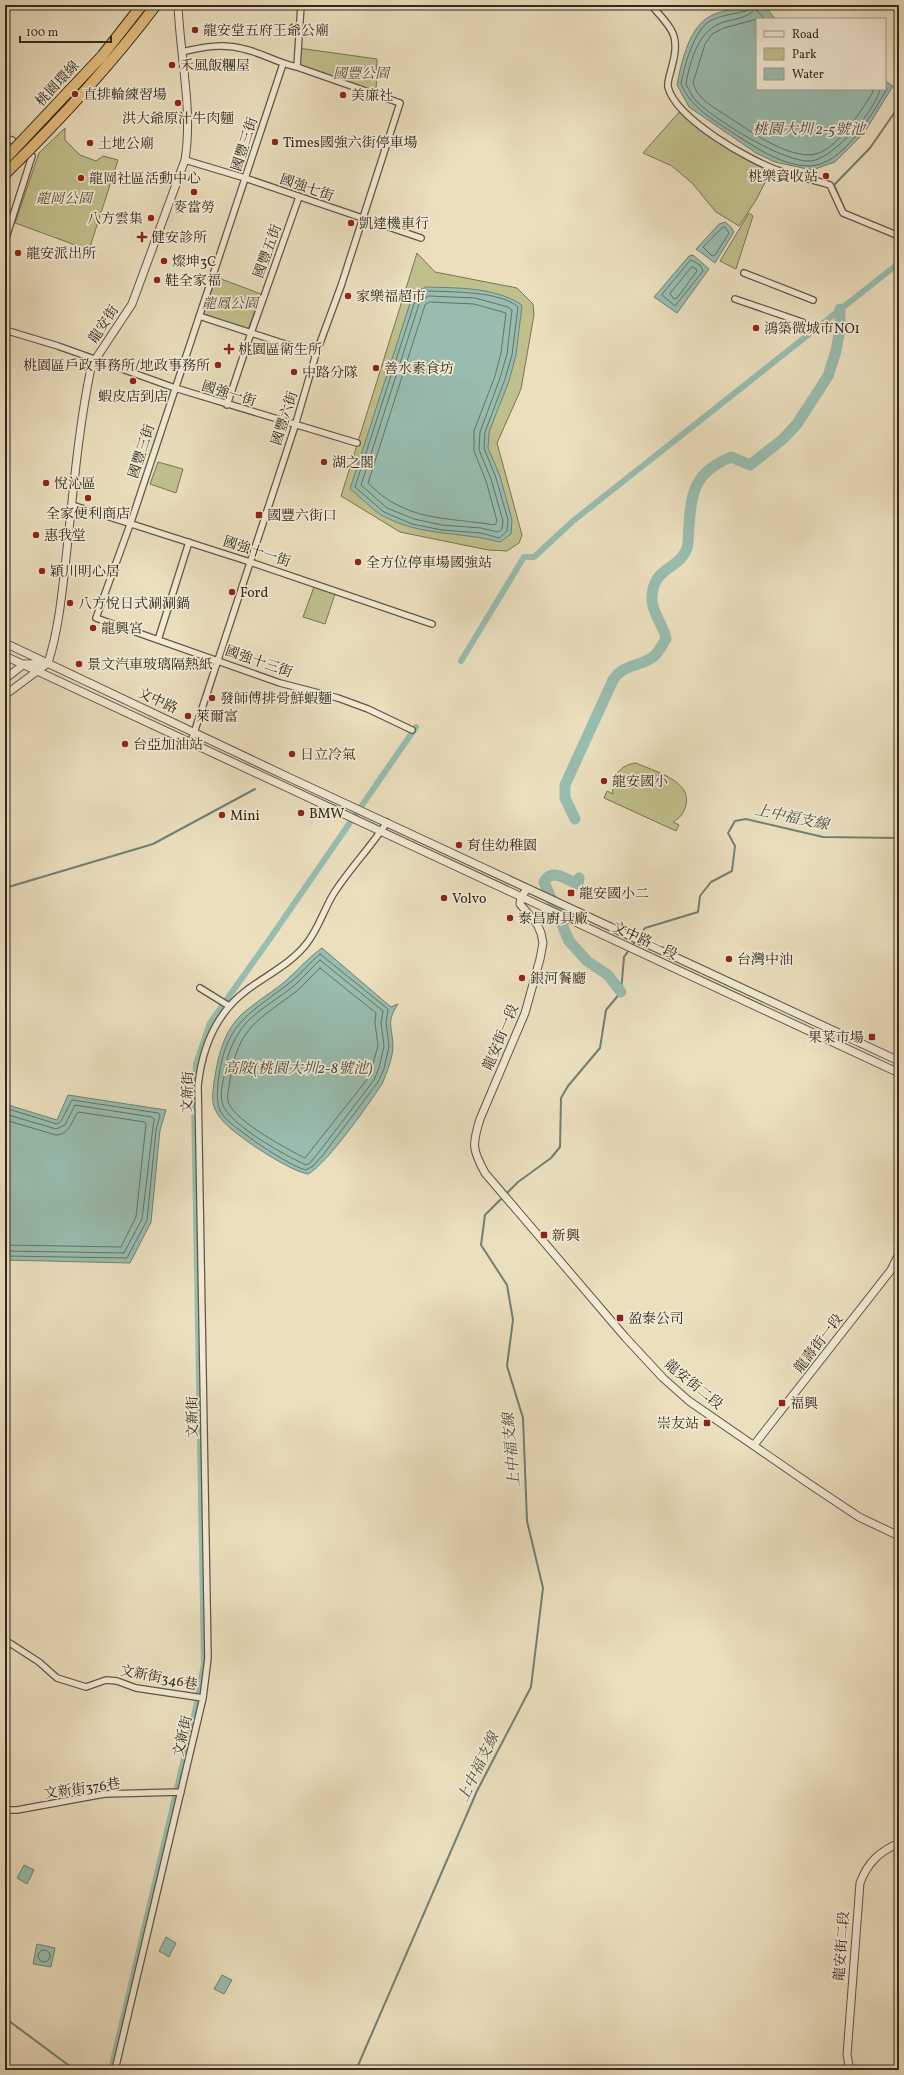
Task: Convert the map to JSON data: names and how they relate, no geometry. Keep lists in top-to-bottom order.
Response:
{
  "streets": {
    "highway": ["桃園環線"],
    "street": [
      "國豐三街",
      "國強七街",
      "國豐五街",
      "龍安街",
      "國強一街",
      "國豐六街",
      "國強十一街",
      "國強十三街",
      "文中路",
      "文中路一段",
      "龍安街一段",
      "文新街",
      "龍壽街一段",
      "龍安街二段",
      "文新街346巷",
      "文新街376巷"
    ]
  },
  "crossings": [
    ["國豐三街", "國強七街"],
    ["國豐三街", "國強一街"],
    ["國豐三街", "國強十一街"],
    ["國豐三街", "國強十三街"],
    ["國強七街", "國豐五街"],
    ["國強七街", "龍安街"],
    ["國強七街", "國豐六街"],
    ["國豐五街", "國強一街"],
    ["龍安街", "國強一街"],
    ["龍安街", "國強十一街"],
    ["龍安街", "文中路"],
    ["國強一街", "國豐六街"],
    ["國豐六街", "國強十一街"],
    ["國豐六街", "國強十三街"],
    ["國豐六街", "文中路"],
    ["文中路", "文中路一段"],
    ["文中路", "文新街"],
    ["文中路一段", "龍安街一段"],
    ["文中路一段", "文新街"],
    ["龍安街一段", "龍安街二段"],
    ["文新街", "文新街346巷"],
    ["文新街", "文新街376巷"],
    ["龍壽街一段", "龍安街二段"]
  ],
  "water": ["桃園大圳 2-5號池", "上中福支線", "高陂(桃園大圳2-8號池)"],
  "parks": ["國豐公園", "龍岡公園", "龍鳳公園"],
  "places": {
    "other": [
      "龍安堂五府王爺公廟",
      "禾風飯糰屋",
      "直排輪練習場",
      "美廉社",
      "洪大爺原汁牛肉麵",
      "Times國強六街停車場",
      "土地公廟",
      "桃樂資收站",
      "龍岡社區活動中心",
      "麥當勞",
      "八方雲集",
      "凱達機車行",
      "龍安派出所",
      "燦坤3C",
      "鞋全家福",
      "家樂福超市",
      "鴻築微城市NO1",
      "桃園區戶政事務所/地政事務所",
      "善水素食坊",
      "中路分隊",
      "蝦皮店到店",
      "湖之閣",
      "悅沁區",
      "全家便利商店",
      "惠我堂",
      "全方位停車場國強站",
      "穎川明心居",
      "Ford",
      "八方悅日式涮涮鍋",
      "龍興宮",
      "景文汽車玻璃隔熱紙",
      "發師傅排骨鮮蝦麵",
      "萊爾富",
      "台亞加油站",
      "日立冷氣",
      "龍安國小",
      "BMW",
      "Mini",
      "育佳幼稚園",
      "Volvo",
      "泰昌廚具廠",
      "台灣中油",
      "銀河餐廳"
    ],
    "health": ["健安診所", "桃園區衛生所"],
    "transit": [
      "國豐六街口",
      "龍安國小二",
      "果菜市場",
      "新興",
      "盈泰公司",
      "福興",
      "崇友站"
    ]
  },
  "legend": ["Road", "Park", "Water"],
  "scale_bar": "100 m"
}
